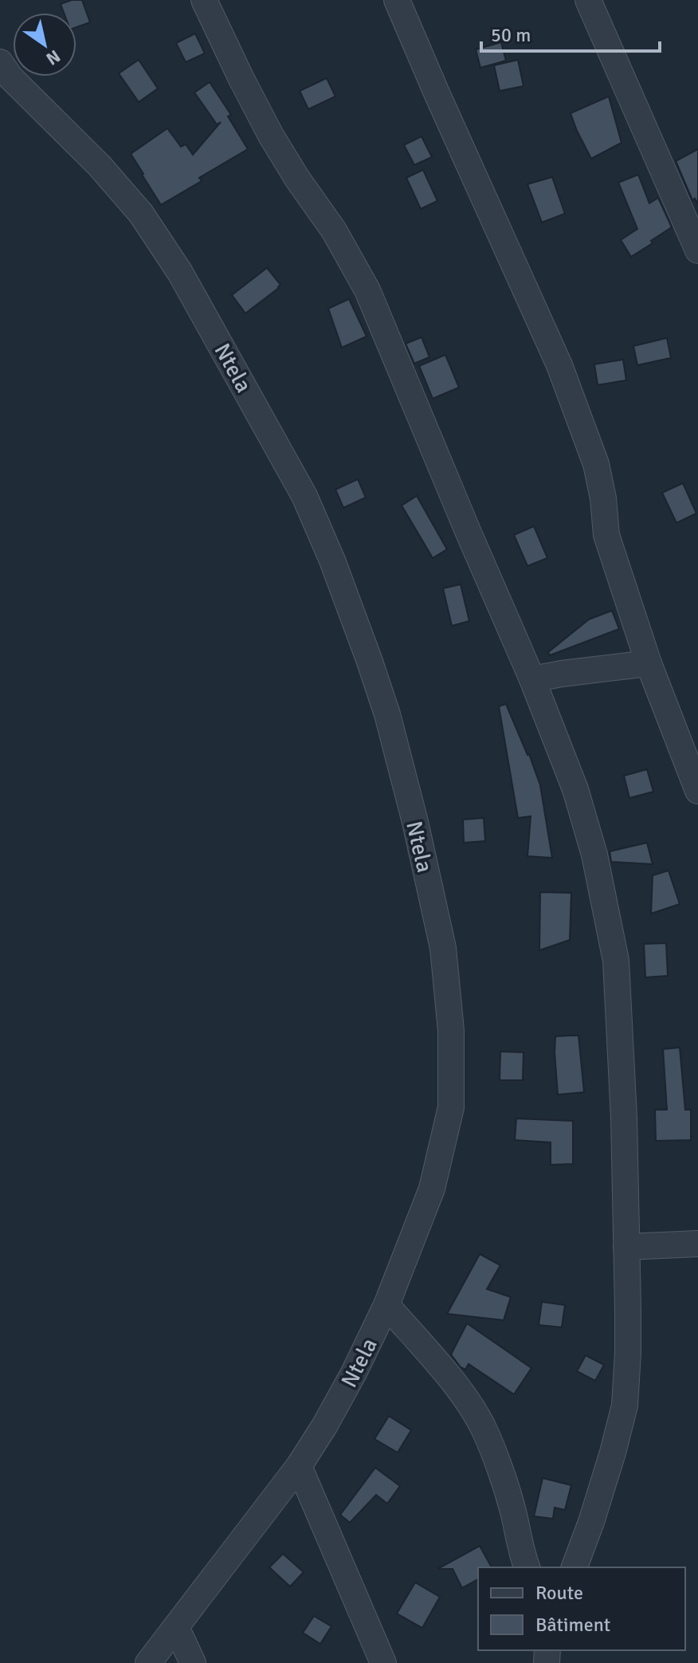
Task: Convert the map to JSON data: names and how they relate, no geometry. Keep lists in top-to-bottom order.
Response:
{
  "streets": {
    "street": ["Ntela"]
  },
  "legend": ["Route", "Bâtiment"],
  "scale_bar": "50 m",
  "north": "bottom right"
}
